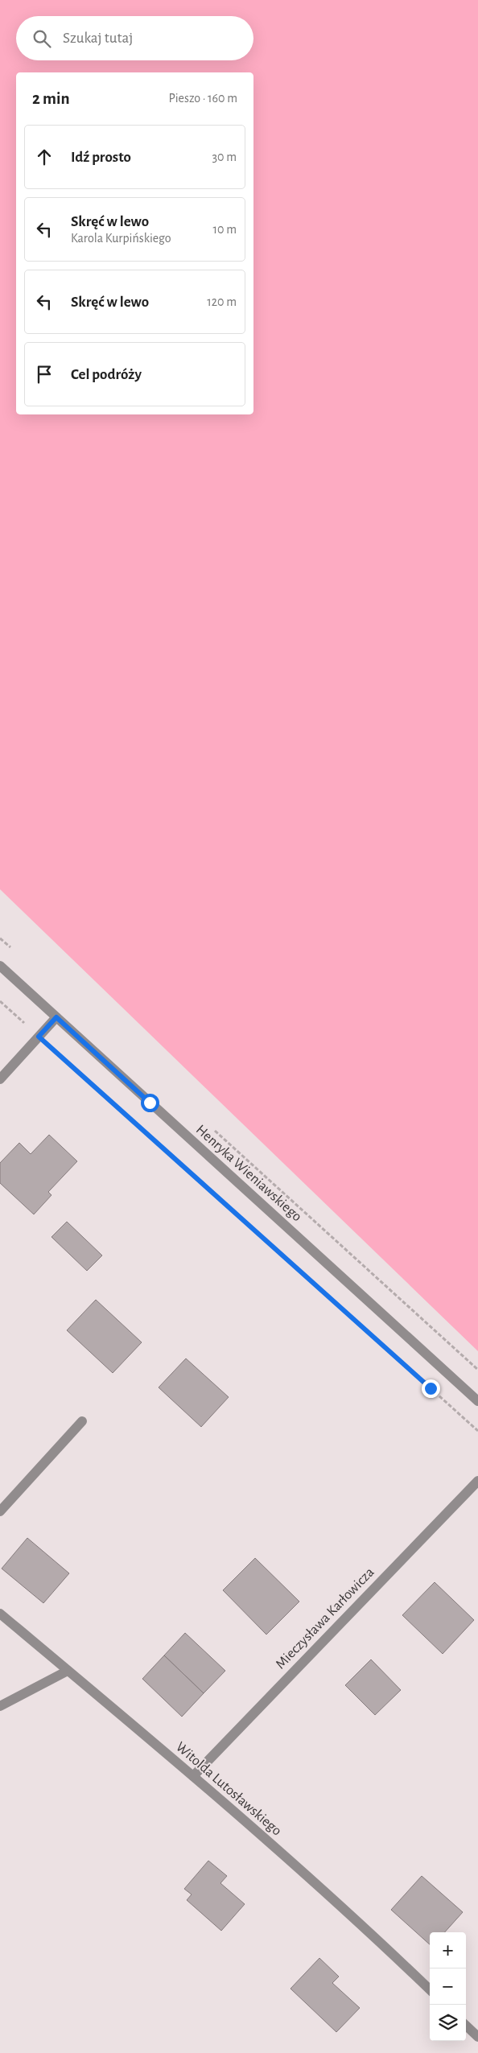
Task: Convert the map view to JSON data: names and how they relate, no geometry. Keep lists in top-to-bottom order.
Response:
{
  "streets": {
    "street": ["Henryka Wieniawskiego", "Mieczysława Karłowicza", "Witolda Lutosławskiego"]
  },
  "crossings": [
    ["Mieczysława Karłowicza", "Witolda Lutosławskiego"]
  ],
  "page": {
    "search": "Szukaj tutaj",
    "heading": ["2 min", "Pieszo · 160 m"],
    "list": [
      ["Idź prosto", "30 m"],
      ["Skręć w lewo", "Karola Kurpińskiego", "10 m"],
      ["Skręć w lewo", "120 m"],
      "Cel podróży"
    ],
    "map_buttons": ["+", "−"]
  }
}
